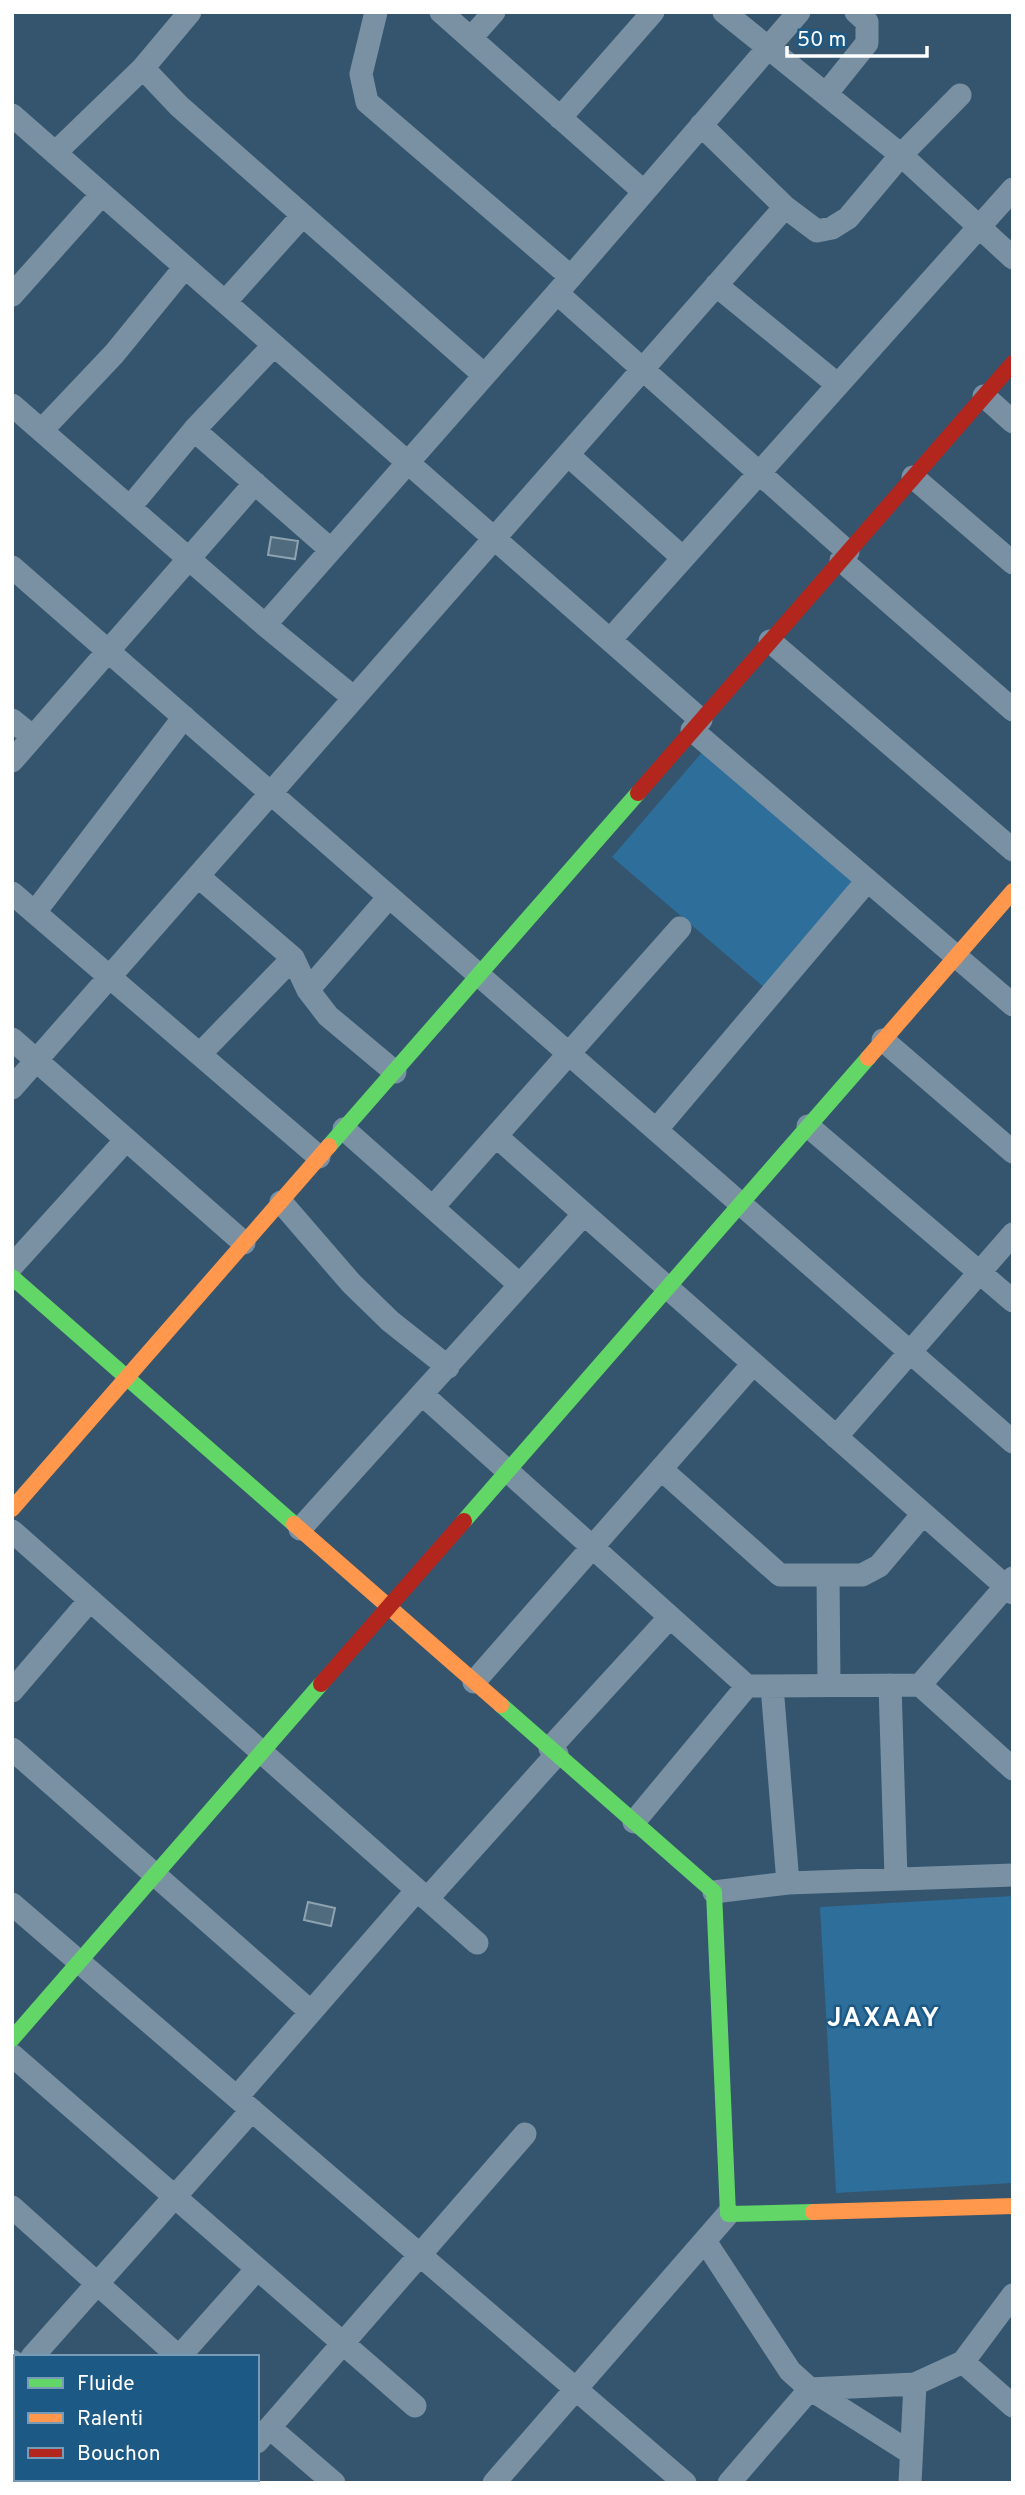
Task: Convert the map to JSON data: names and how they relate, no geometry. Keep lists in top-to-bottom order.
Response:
{
  "districts": ["JAXAAY"],
  "legend": ["Fluide", "Ralenti", "Bouchon"],
  "scale_bar": "50 m"
}
